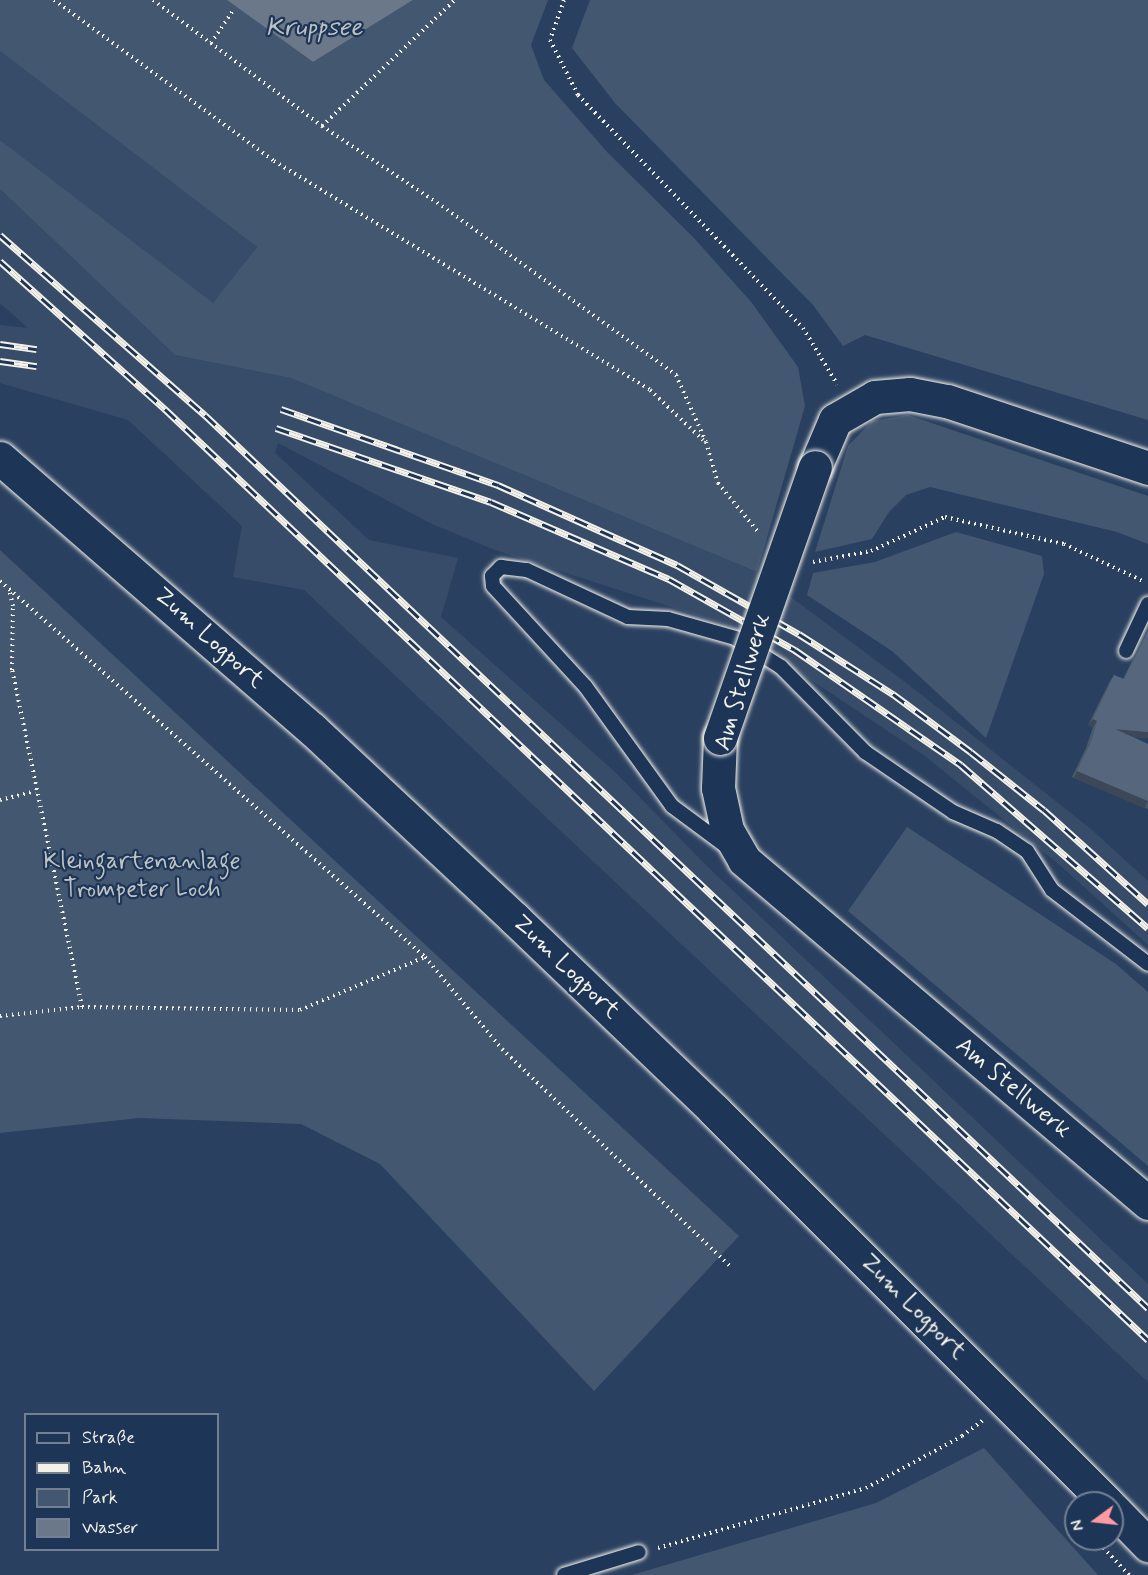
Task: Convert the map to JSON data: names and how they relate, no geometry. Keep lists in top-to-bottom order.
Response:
{
  "streets": {
    "main road": ["Zum Logport", "Am Stellwerk"]
  },
  "water": ["Kruppsee"],
  "parks": ["Kleingartenanlage Trompeter Loch"],
  "legend": [
    "Straße",
    "Bahn",
    "Park",
    "Wasser"
  ],
  "north": "left"
}
